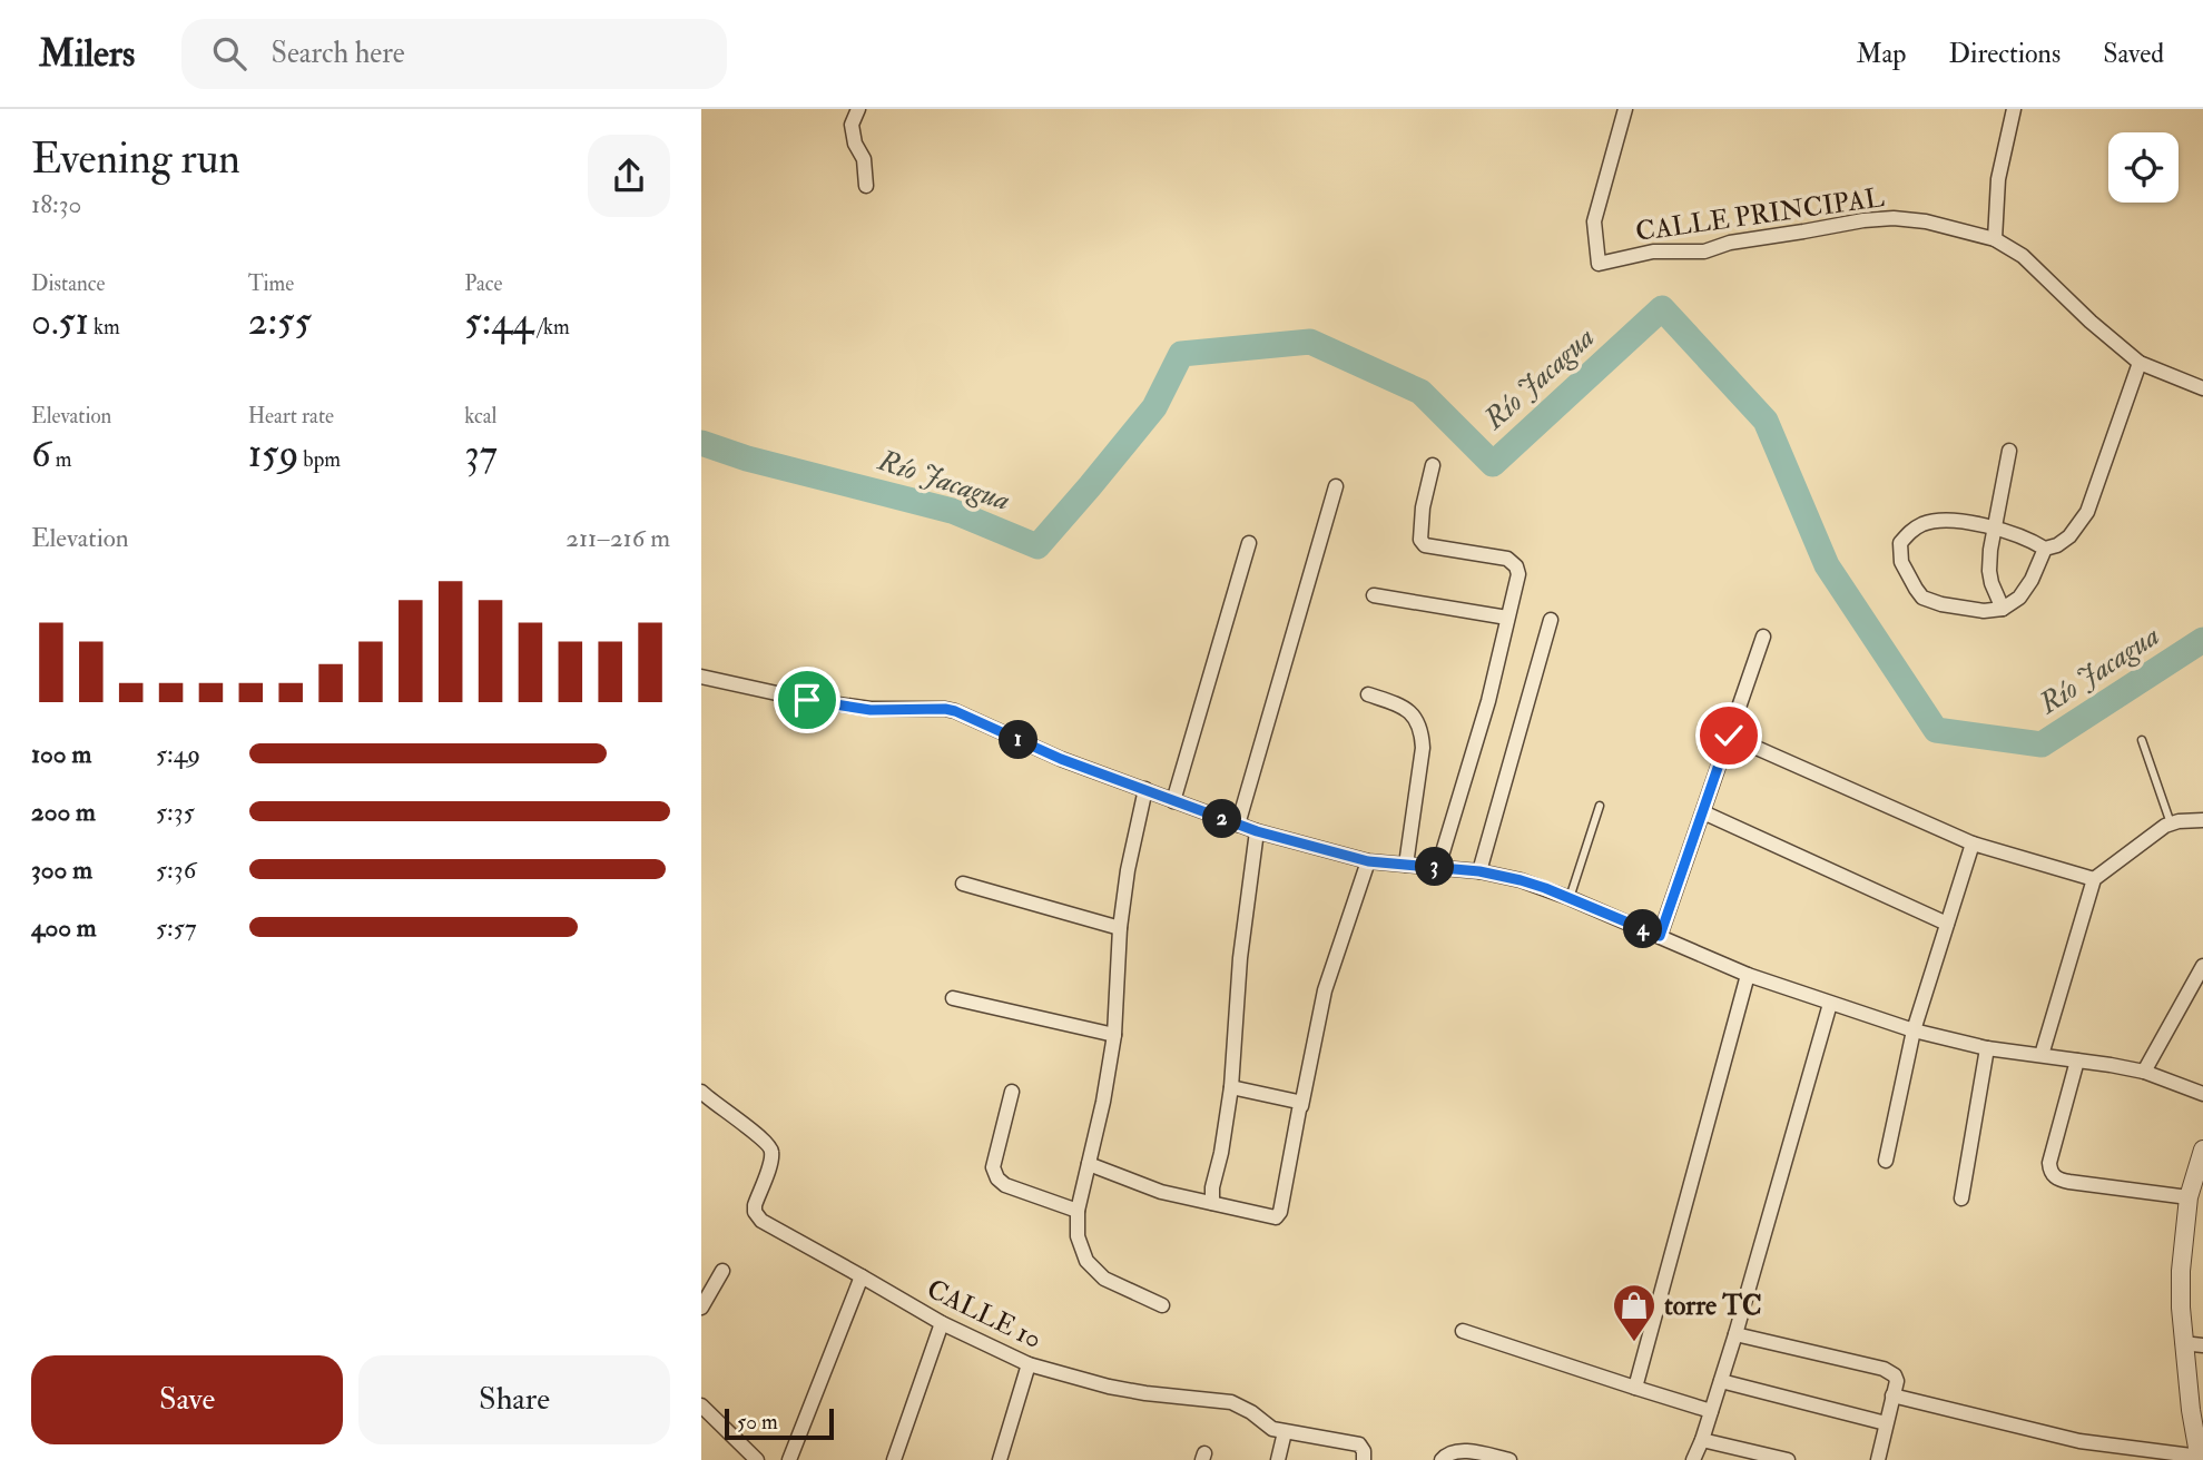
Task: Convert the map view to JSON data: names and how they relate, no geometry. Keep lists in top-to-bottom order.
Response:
{
  "streets": {
    "street": ["CALLE PRINCIPAL", "CALLE 10"]
  },
  "water": ["Río Jacagua"],
  "places": {
    "shop": ["torre TC"]
  },
  "scale_bar": "50 m",
  "page": {
    "header": "Milers",
    "search": "Search here",
    "nav": ["Map", "Directions", "Saved"],
    "heading": ["Evening run", "18:30"],
    "stats": [
      ["Distance", "0.51 km"],
      ["Time", "2:55"],
      ["Pace", "5:44 /km"],
      ["Elevation", "6 m"],
      ["Heart rate", "159 bpm"],
      ["kcal", "37"]
    ],
    "chart": ["Elevation", "211–216 m"],
    "pins": [
      "1",
      "2",
      "3",
      "4"
    ],
    "list": [
      {
        "name": "100 m",
        "note": "5:49"
      },
      {
        "name": "200 m",
        "note": "5:35"
      },
      {
        "name": "300 m",
        "note": "5:36"
      },
      {
        "name": "400 m",
        "note": "5:57"
      }
    ],
    "buttons": ["Save", "Share"],
    "scale": "50 m"
  }
}
